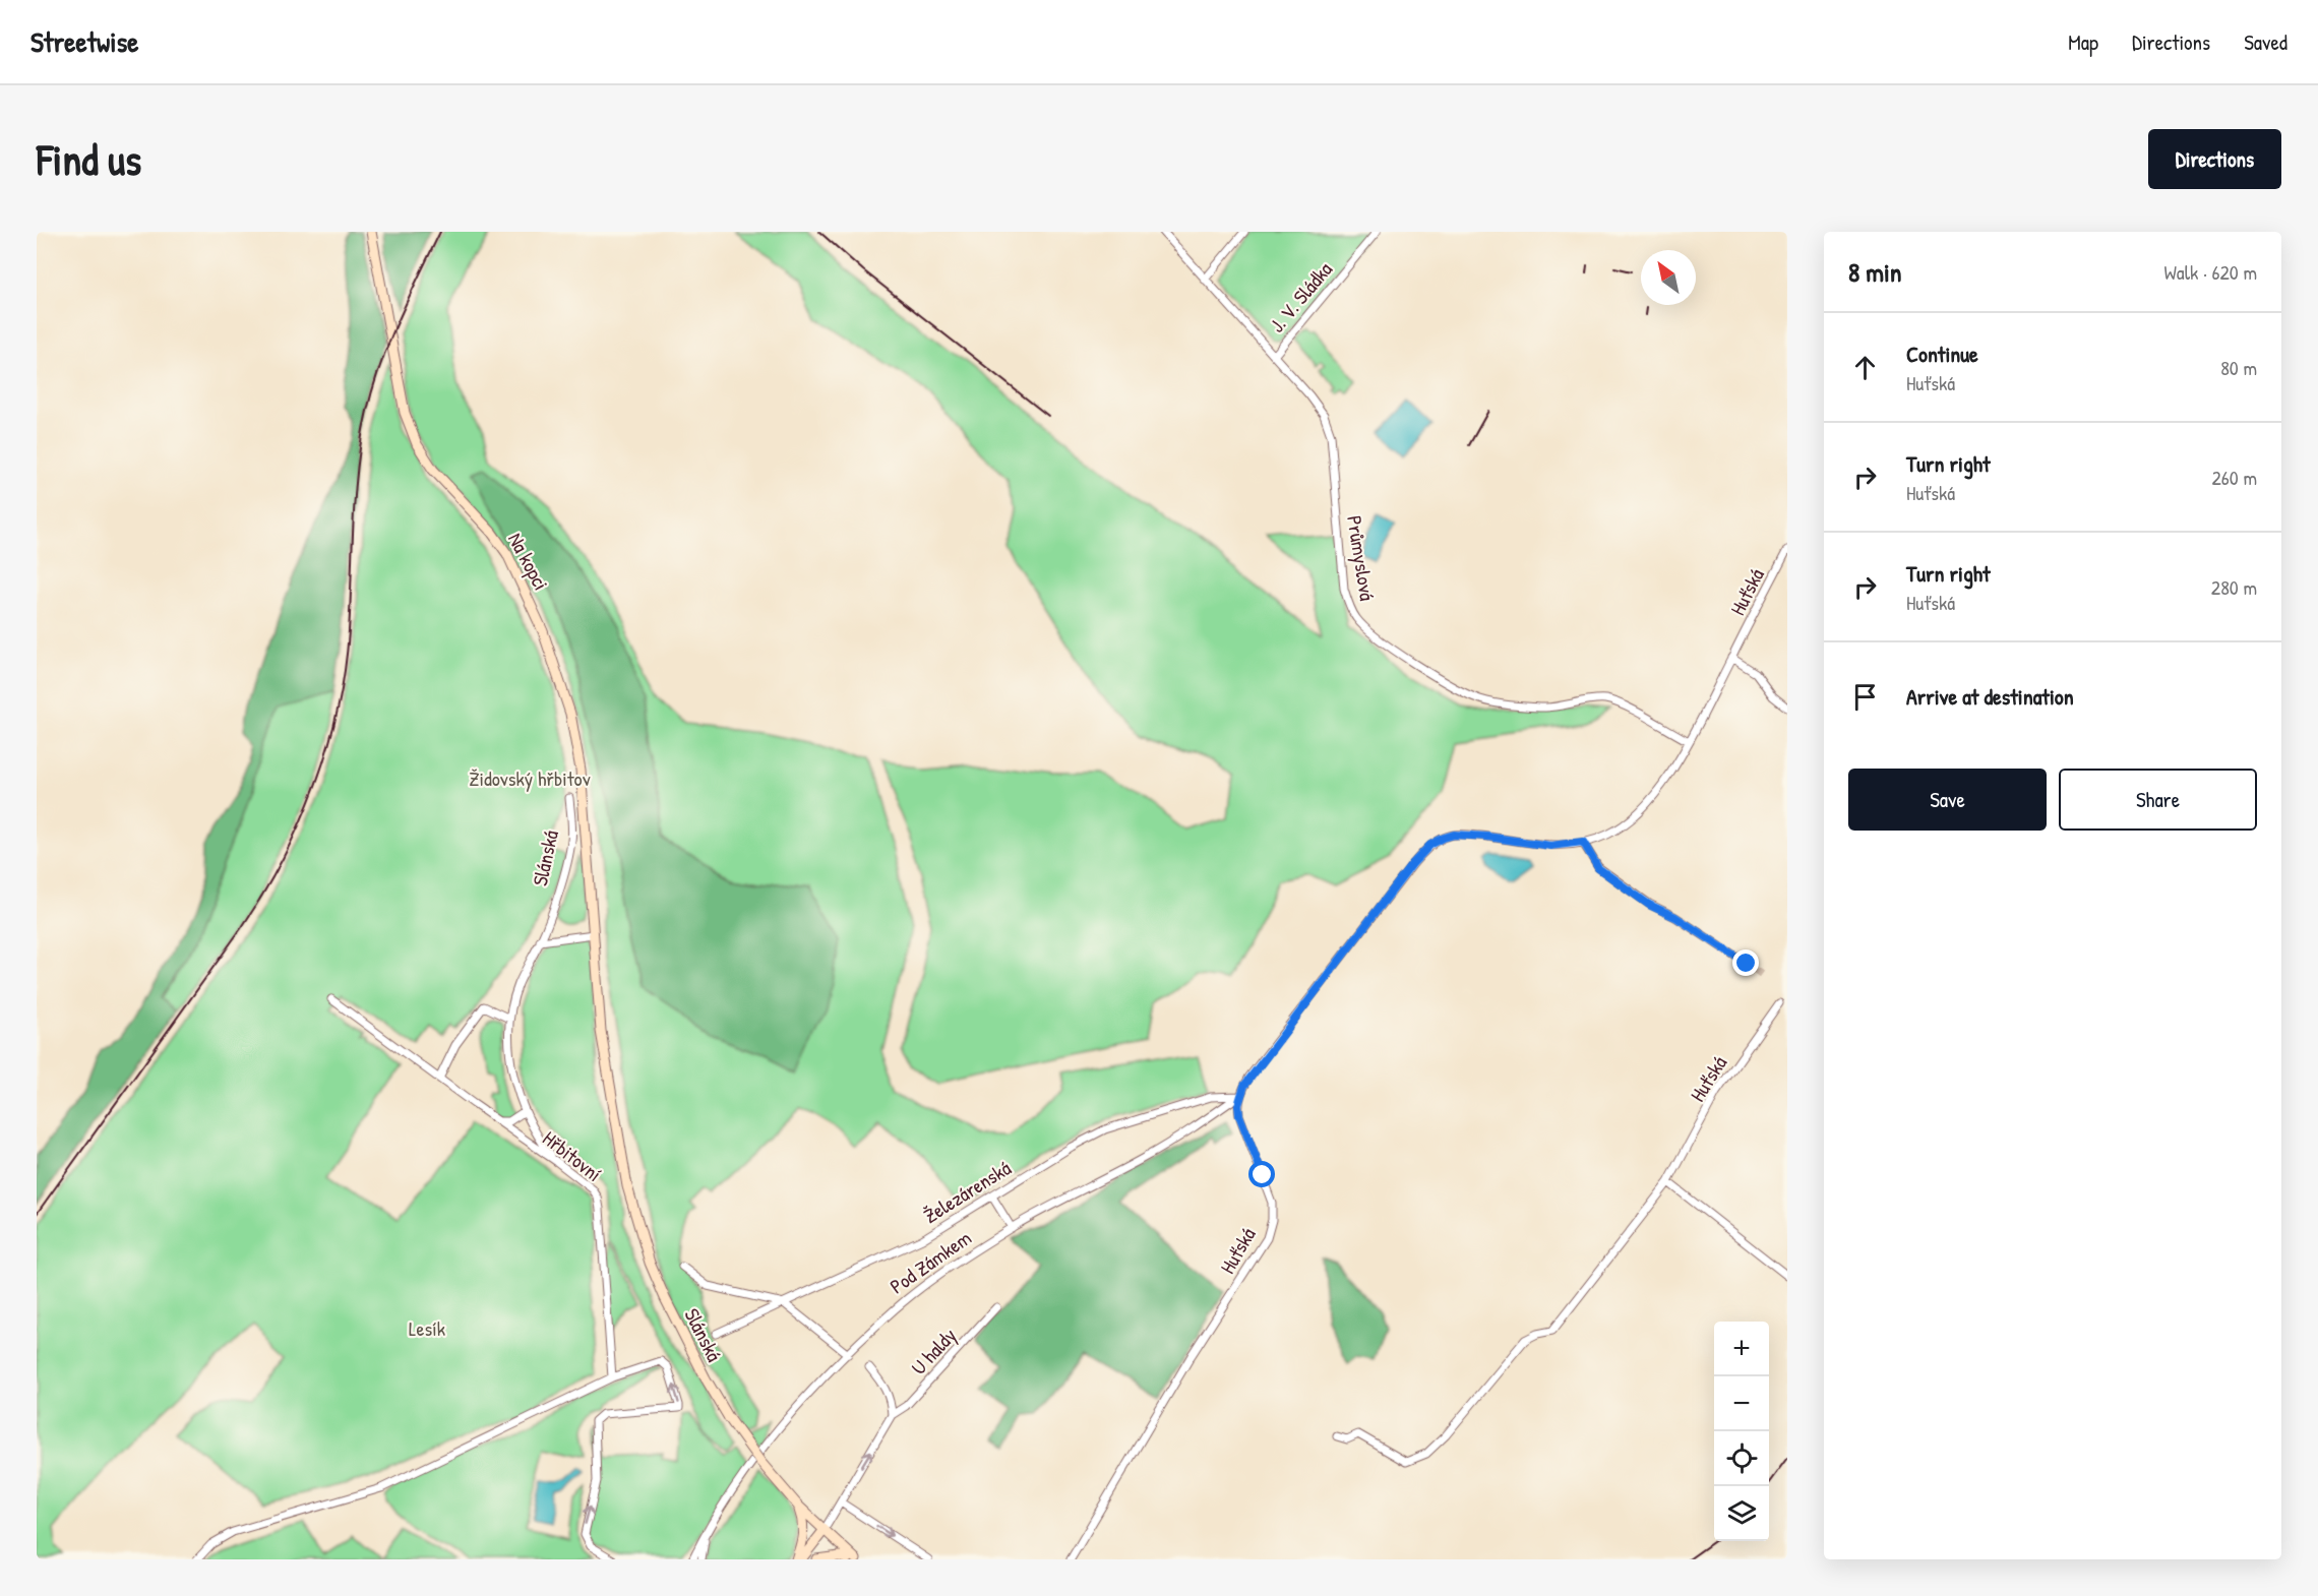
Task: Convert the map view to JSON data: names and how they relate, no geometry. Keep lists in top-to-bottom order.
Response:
{
  "streets": {
    "main road": ["Na kopci", "Slánská"],
    "street": [
      "J. V. Sládka",
      "Průmyslová",
      "Huťská",
      "Hřbitovní",
      "Železárenská",
      "Pod Zámkem",
      "U haldy"
    ]
  },
  "crossings": [
    ["J. V. Sládka", "Průmyslová"],
    ["Průmyslová", "Huťská"],
    ["Na kopci", "Slánská"],
    ["Huťská", "Železárenská"],
    ["Huťská", "Pod Zámkem"],
    ["Slánská", "Hřbitovní"],
    ["Slánská", "Železárenská"],
    ["Slánská", "Pod Zámkem"],
    ["Železárenská", "Pod Zámkem"]
  ],
  "parks": ["Židovský hřbitov", "Lesík"],
  "north": "top left",
  "page": {
    "header": "Streetwise",
    "nav": ["Map", "Directions", "Saved"],
    "buttons": [
      "Directions",
      ["Save", "Share"]
    ],
    "title": "Find us",
    "heading": ["8 min", "Walk · 620 m"],
    "list": [
      ["Continue", "Huťská", "80 m"],
      ["Turn right", "Huťská", "260 m"],
      ["Turn right", "Huťská", "280 m"],
      "Arrive at destination"
    ],
    "map_buttons": ["+", "−"]
  }
}
